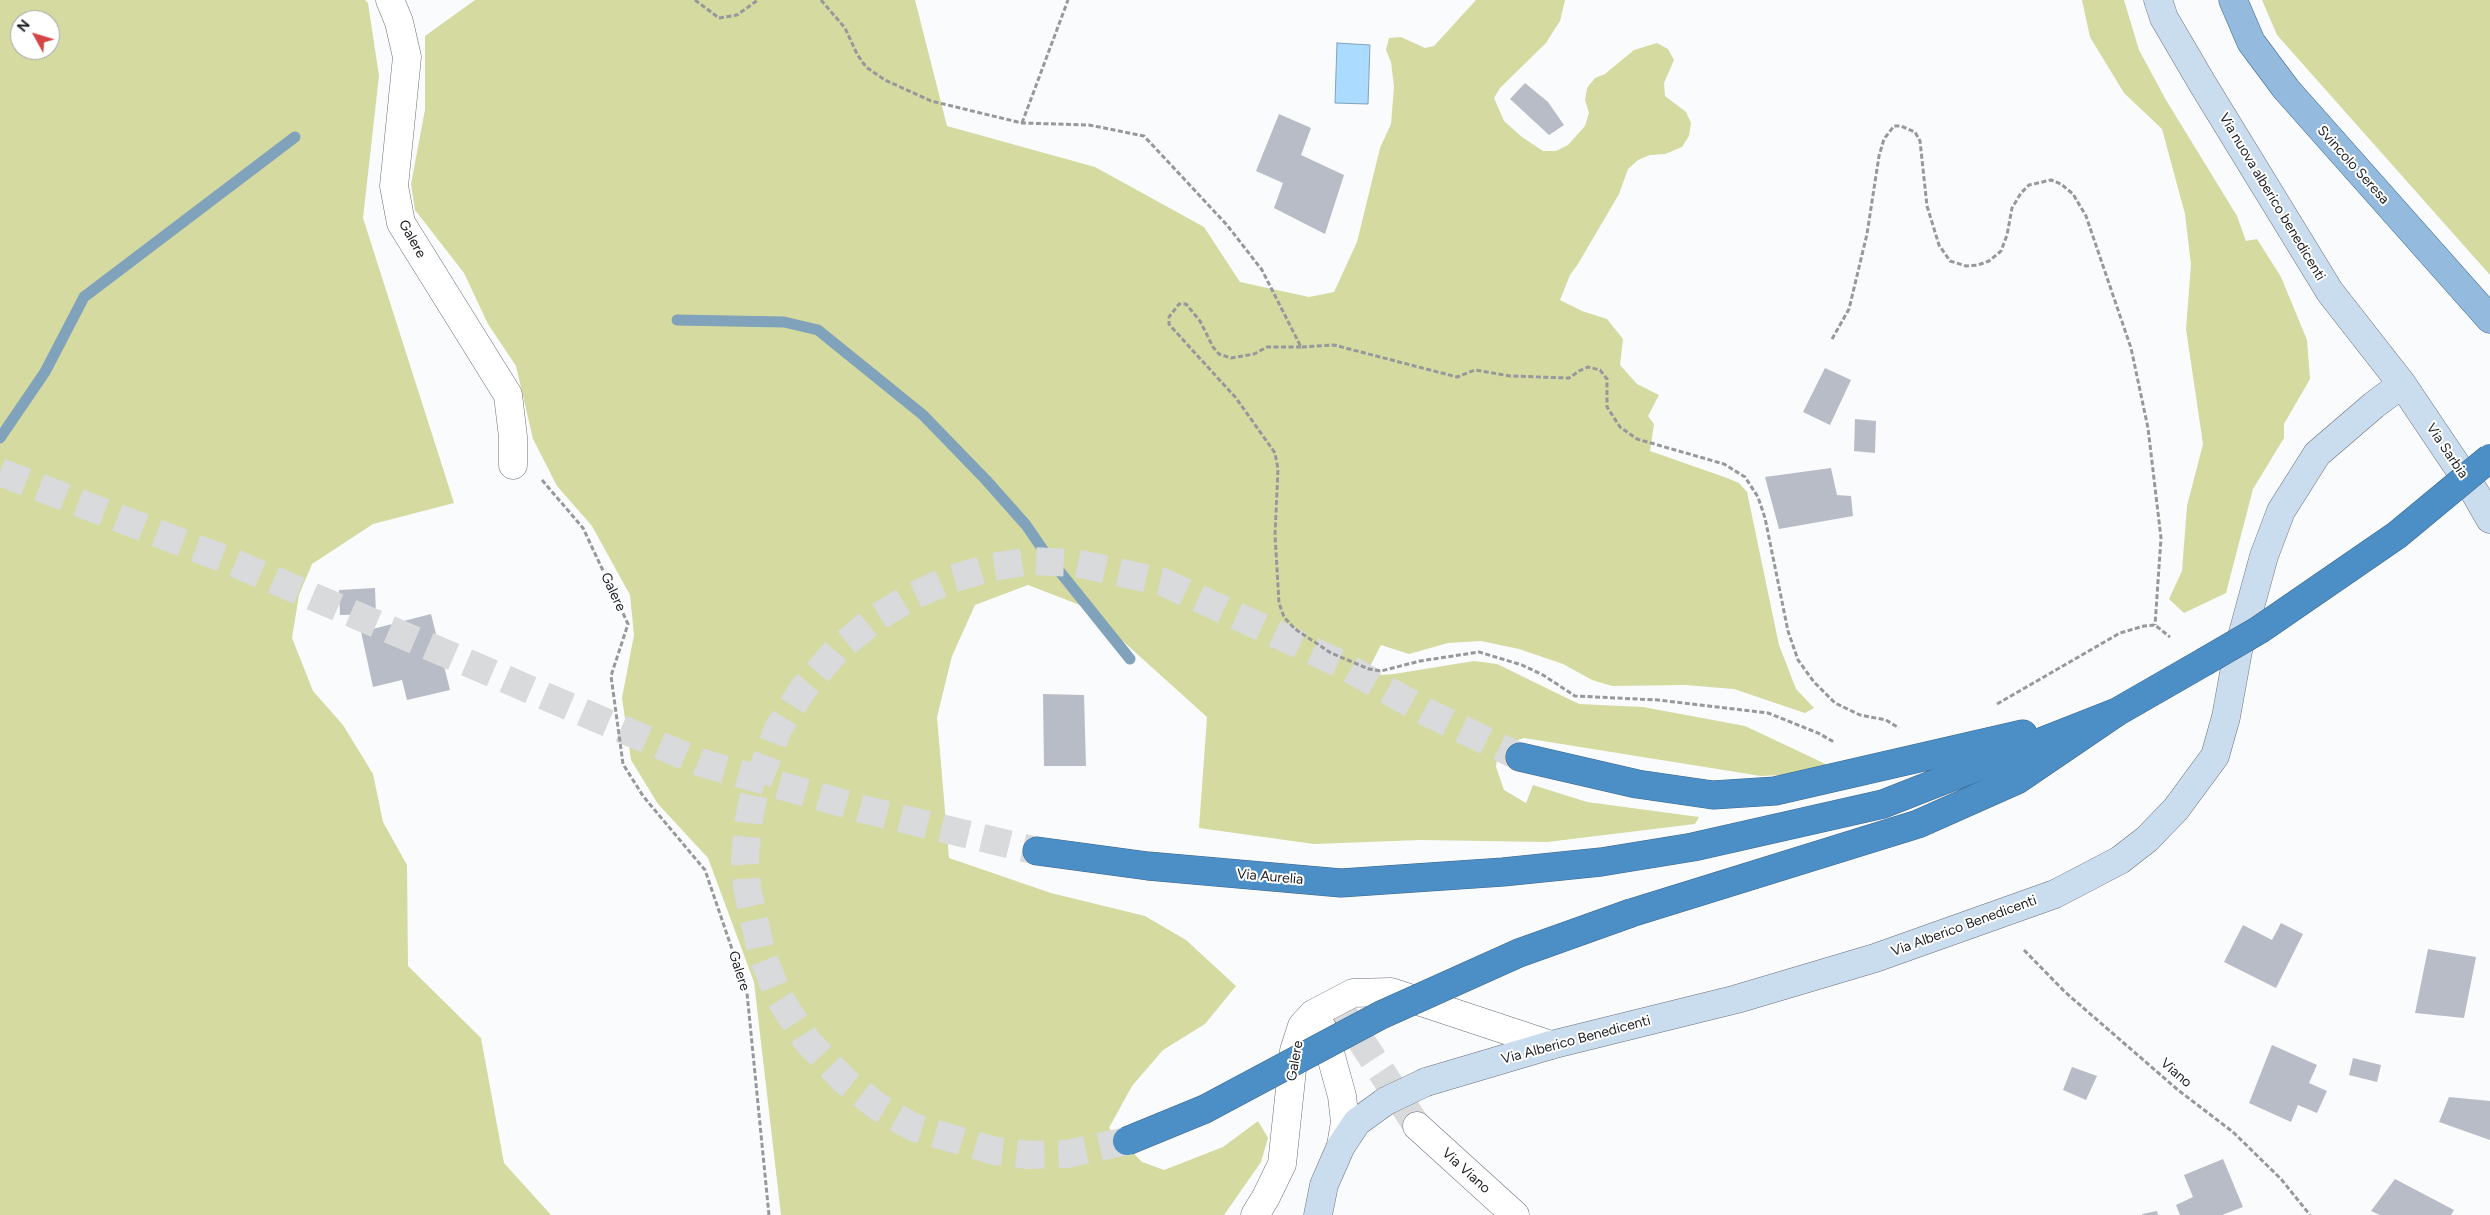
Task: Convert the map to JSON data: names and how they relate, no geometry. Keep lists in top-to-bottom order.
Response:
{
  "streets": {
    "highway": ["Via Aurelia"],
    "main road": ["Svincolo Seresa"],
    "street": [
      "Via nuova alberico benedicenti",
      "Galere",
      "Via Sarbia",
      "Via Alberico Benedicenti",
      "Via Viano"
    ],
    "path": ["Viano"]
  },
  "crossings": [
    ["Via nuova alberico benedicenti", "Via Sarbia"],
    ["Via nuova alberico benedicenti", "Via Alberico Benedicenti"],
    ["Galere", "Via Alberico Benedicenti"],
    ["Via Sarbia", "Via Alberico Benedicenti"]
  ],
  "north": "top left"
}
